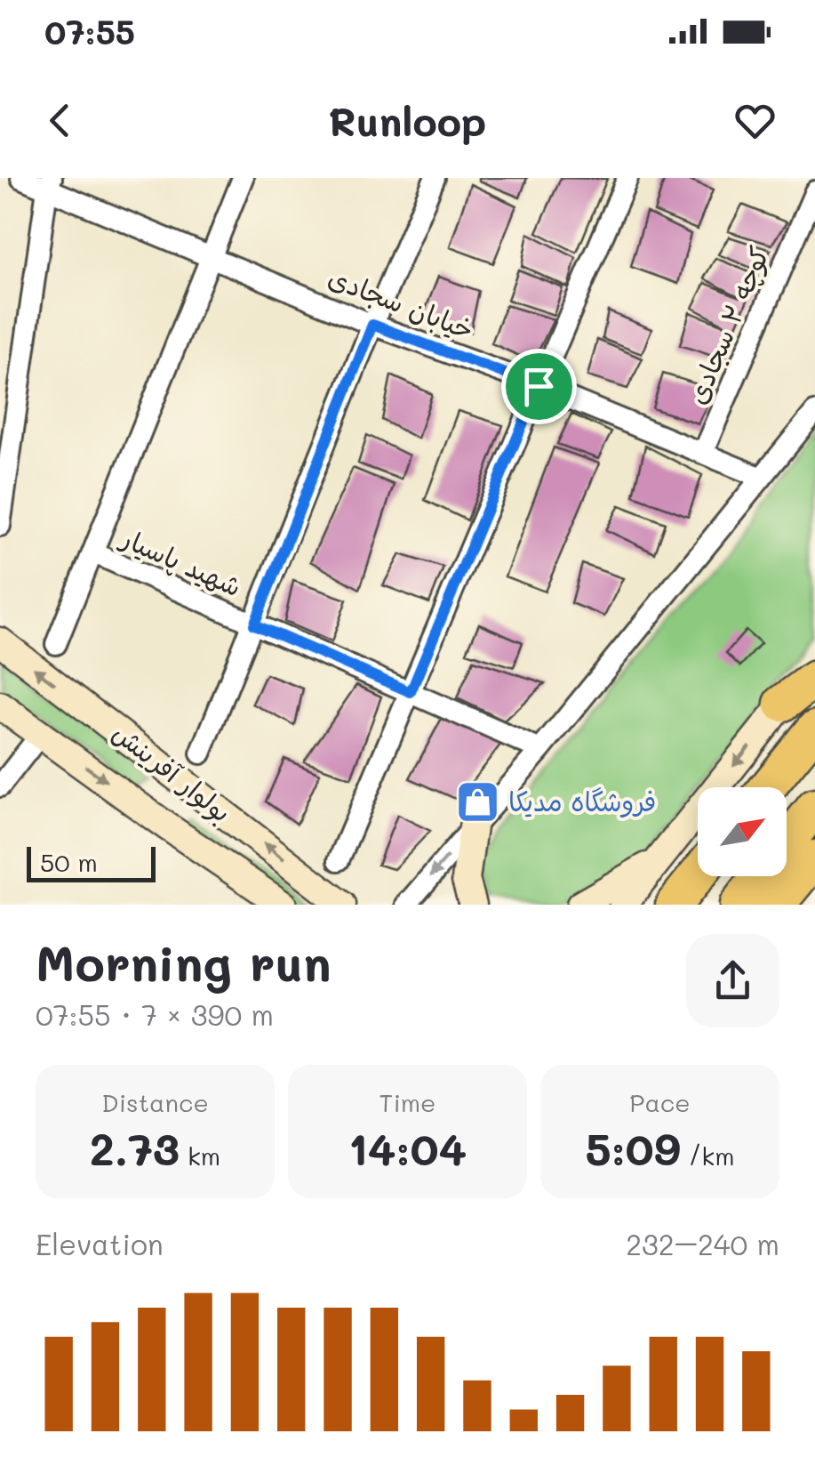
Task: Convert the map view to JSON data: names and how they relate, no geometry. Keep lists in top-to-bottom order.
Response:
{
  "streets": {
    "main road": ["بولوار آفرینش"],
    "street": ["خیابان سجادی", "کوچه ۲ سجادی", "شهید پاسیار"]
  },
  "crossings": [
    ["خیابان سجادی", "کوچه ۲ سجادی"]
  ],
  "places": {
    "shop": ["فروشگاه مدیکا"]
  },
  "scale_bar": "50 m",
  "north": "top right",
  "page": {
    "status": "07:55",
    "header": "Runloop",
    "scale": "50 m",
    "heading": ["Morning run", "07:55 · 7 × 390 m"],
    "stats": [
      ["Distance", "2.73 km"],
      ["Time", "14:04"],
      ["Pace", "5:09 /km"]
    ],
    "chart": ["Elevation", "232–240 m"]
  }
}
